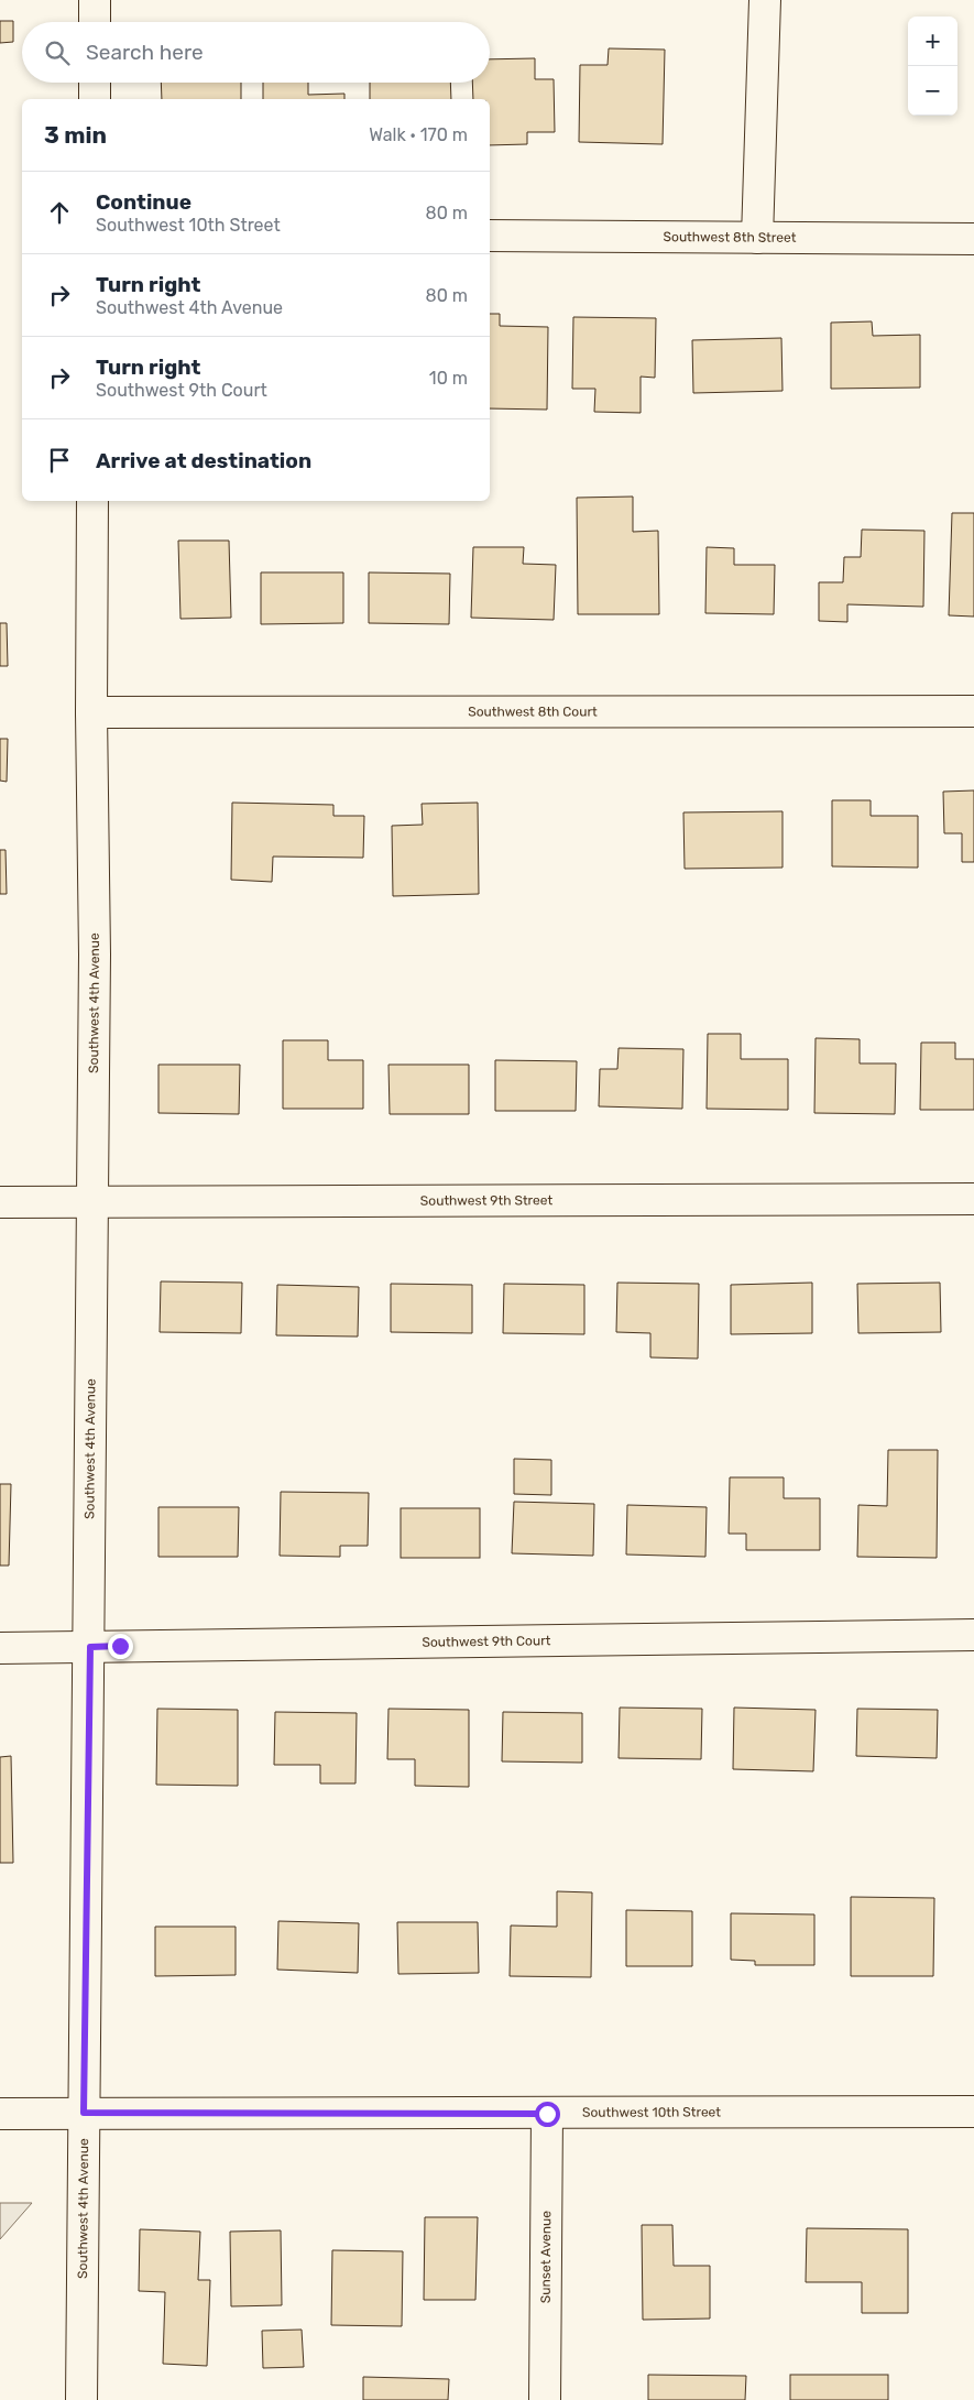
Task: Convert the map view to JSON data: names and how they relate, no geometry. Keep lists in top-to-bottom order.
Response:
{
  "streets": {
    "street": [
      "Southwest 8th Street",
      "Southwest 8th Court",
      "Southwest 4th Avenue",
      "Southwest 9th Street",
      "Southwest 9th Court",
      "Southwest 10th Street",
      "Sunset Avenue"
    ]
  },
  "crossings": [
    ["Southwest 8th Court", "Southwest 4th Avenue"],
    ["Southwest 4th Avenue", "Southwest 9th Street"],
    ["Southwest 4th Avenue", "Southwest 9th Court"],
    ["Southwest 4th Avenue", "Southwest 10th Street"],
    ["Southwest 10th Street", "Sunset Avenue"]
  ],
  "page": {
    "map_buttons": ["+", "−"],
    "search": "Search here",
    "heading": ["3 min", "Walk · 170 m"],
    "list": [
      ["Continue", "Southwest 10th Street", "80 m"],
      ["Turn right", "Southwest 4th Avenue", "80 m"],
      ["Turn right", "Southwest 9th Court", "10 m"],
      "Arrive at destination"
    ]
  }
}
